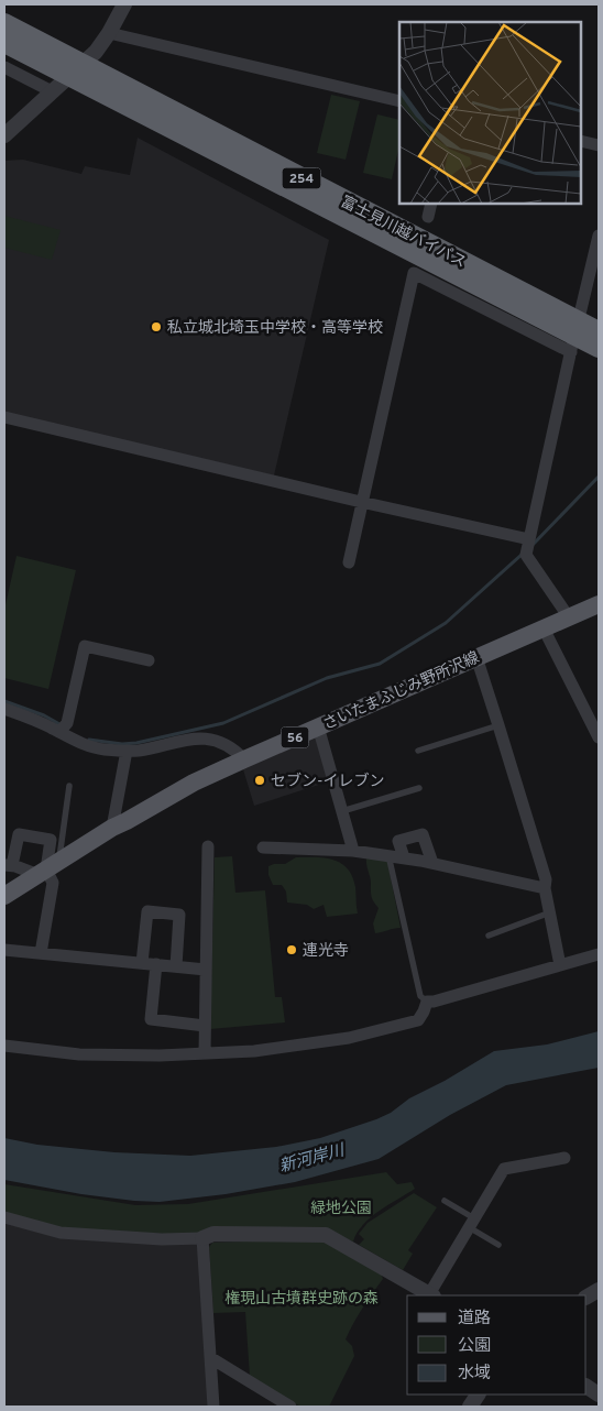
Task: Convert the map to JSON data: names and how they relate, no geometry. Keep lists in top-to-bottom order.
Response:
{
  "streets": {
    "highway": ["254", "富士見川越バイパス"],
    "main road": ["さいたまふじみ野所沢線", "56"]
  },
  "water": ["新河岸川"],
  "parks": ["緑地公園", "権現山古墳群史跡の森"],
  "places": ["私立城北埼玉中学校・高等学校", "セブン-イレブン", "連光寺"],
  "legend": ["道路", "公園", "水域"]
}
